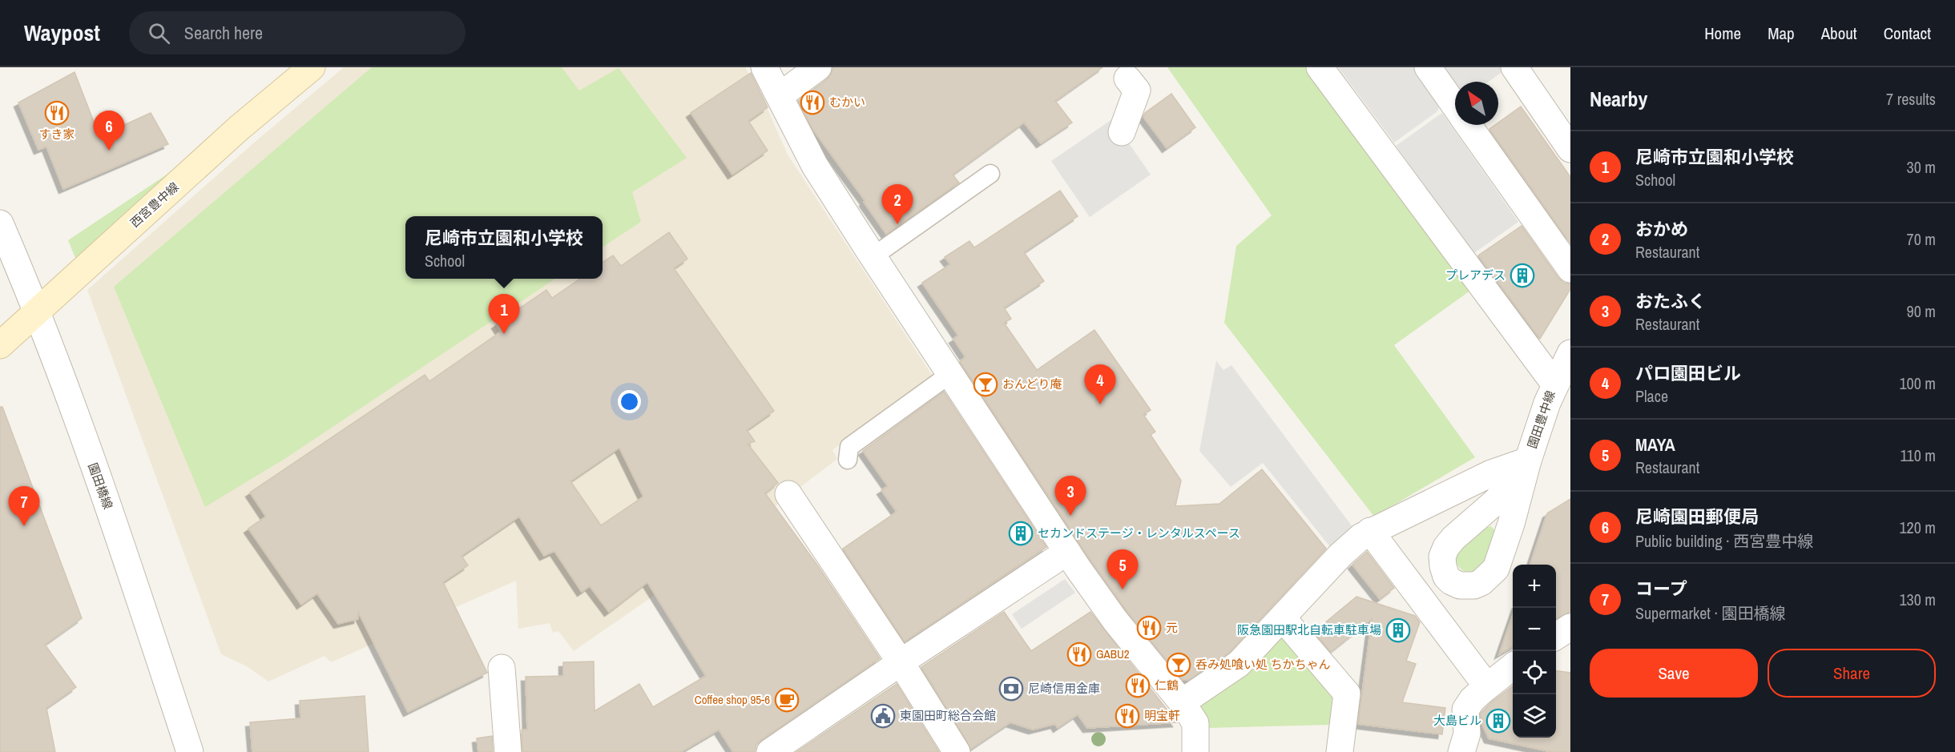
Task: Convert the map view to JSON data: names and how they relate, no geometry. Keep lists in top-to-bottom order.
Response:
{
  "streets": {
    "main road": ["西宮豊中線"],
    "street": ["園田豊中線", "園田橋線"]
  },
  "crossings": [
    ["西宮豊中線", "園田橋線"]
  ],
  "places": {
    "restaurant": [
      "むかい",
      "すき家",
      "元",
      "GABU2",
      "仁鶴",
      "明宝軒"
    ],
    "building": [
      "プレアデス",
      "セカンドステージ・レンタルスペース",
      "阪急園田駅北自転車駐車場",
      "大島ビル"
    ],
    "bar": ["おんどり庵", "呑み処喰い処 ちかちゃん"],
    "bank": ["尼崎信用金庫"],
    "cafe": ["Coffee shop 95-6"],
    "public building": ["東園田町総合会館"]
  },
  "north": "top left",
  "page": {
    "header": "Waypost",
    "search": "Search here",
    "nav": [
      "Home",
      "Map",
      "About",
      "Contact"
    ],
    "heading": ["Nearby", "7 results"],
    "pins": [
      "6",
      "2",
      "1",
      "4",
      "3",
      "7",
      "5"
    ],
    "list": [
      {
        "mark": "1",
        "name": "尼崎市立園和小学校",
        "note": "School",
        "value": "30 m"
      },
      {
        "mark": "2",
        "name": "おかめ",
        "note": "Restaurant",
        "value": "70 m"
      },
      {
        "mark": "3",
        "name": "おたふく",
        "note": "Restaurant",
        "value": "90 m"
      },
      {
        "mark": "4",
        "name": "パロ園田ビル",
        "note": "Place",
        "value": "100 m"
      },
      {
        "mark": "5",
        "name": "MAYA",
        "note": "Restaurant",
        "value": "110 m"
      },
      {
        "mark": "6",
        "name": "尼崎園田郵便局",
        "note": "Public building · 西宮豊中線",
        "value": "120 m"
      },
      {
        "mark": "7",
        "name": "コープ",
        "note": "Supermarket · 園田橋線",
        "value": "130 m"
      }
    ],
    "popup": ["尼崎市立園和小学校", "School"],
    "map_buttons": ["+", "−"],
    "buttons": ["Save", "Share"]
  }
}
